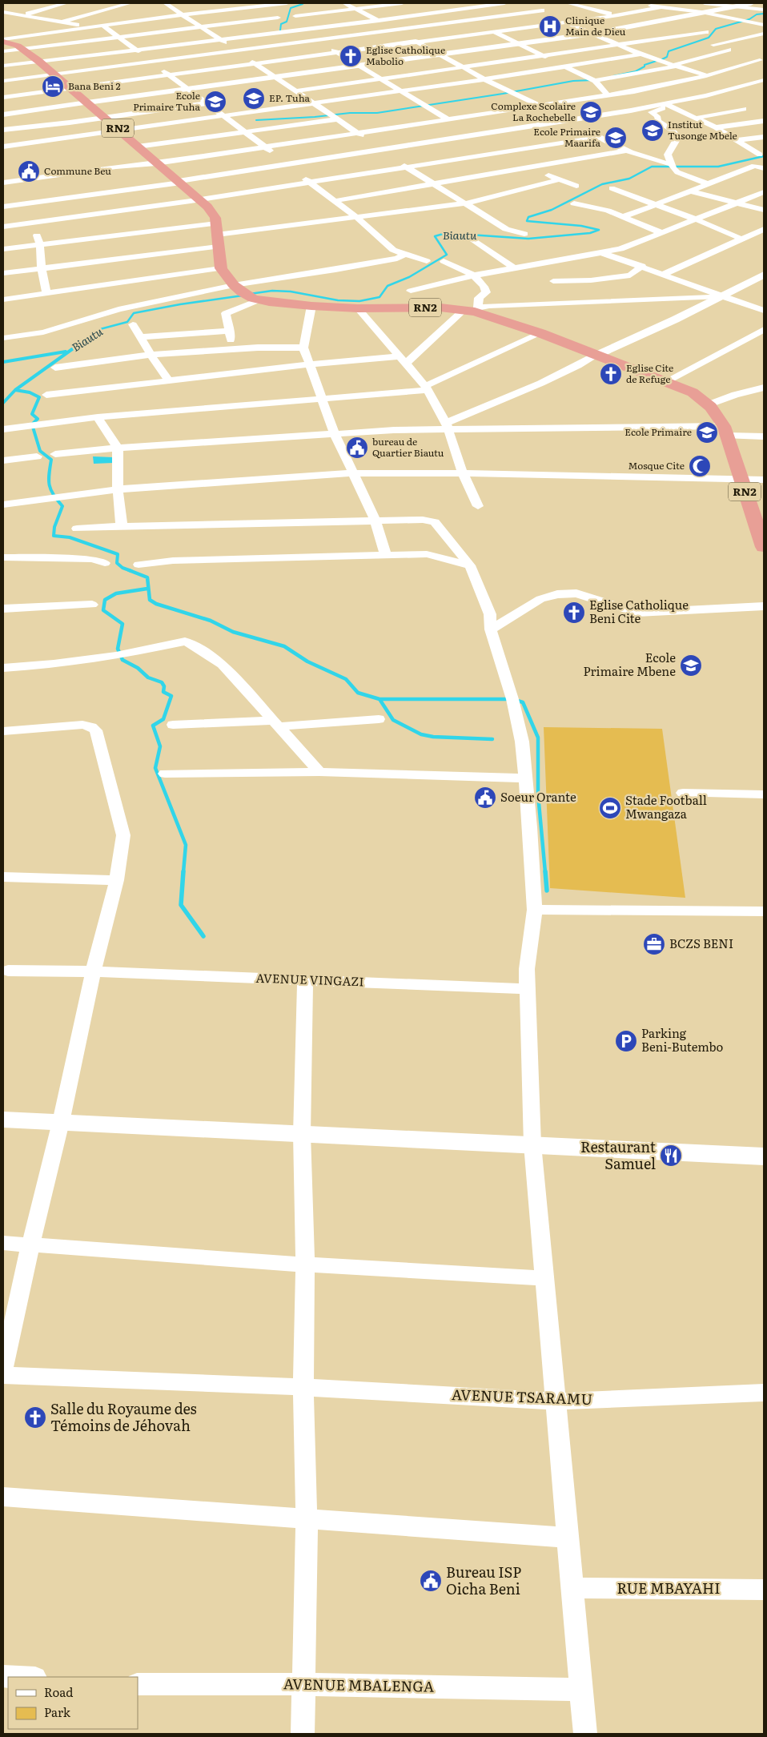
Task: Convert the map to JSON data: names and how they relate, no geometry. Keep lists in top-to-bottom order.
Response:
{
  "streets": {
    "highway": ["RN2"],
    "street": [
      "AVENUE VINGAZI",
      "AVENUE TSARAMU",
      "RUE MBAYAHI",
      "AVENUE MBALENGA"
    ]
  },
  "water": ["Biautu"],
  "places": {
    "hospital": ["Clinique Main de Dieu"],
    "church": [
      "Eglise Catholique Mabolio",
      "Eglise Cite de Refuge",
      "Eglise Catholique Beni Cite",
      "Salle du Royaume des Témoins de Jéhovah"
    ],
    "hotel": ["Bana Beni 2"],
    "school or university": [
      "EP. Tuha",
      "Ecole Primaire Tuha",
      "Complexe Scolaire La Rochebelle",
      "Institut Tusonge Mbele",
      "Ecole Primaire Maarifa",
      "Ecole Primaire",
      "Ecole Primaire Mbene"
    ],
    "public building": [
      "Commune Beu",
      "bureau de Quartier Biautu",
      "Soeur Orante",
      "Bureau ISP Oicha Beni"
    ],
    "mosque": ["Mosque Cite"],
    "sports": ["Stade Football Mwangaza"],
    "office": ["BCZS BENI"],
    "parking": ["Parking Beni-Butembo"],
    "restaurant": ["Restaurant Samuel"]
  },
  "legend": ["Road", "Park"]
}
